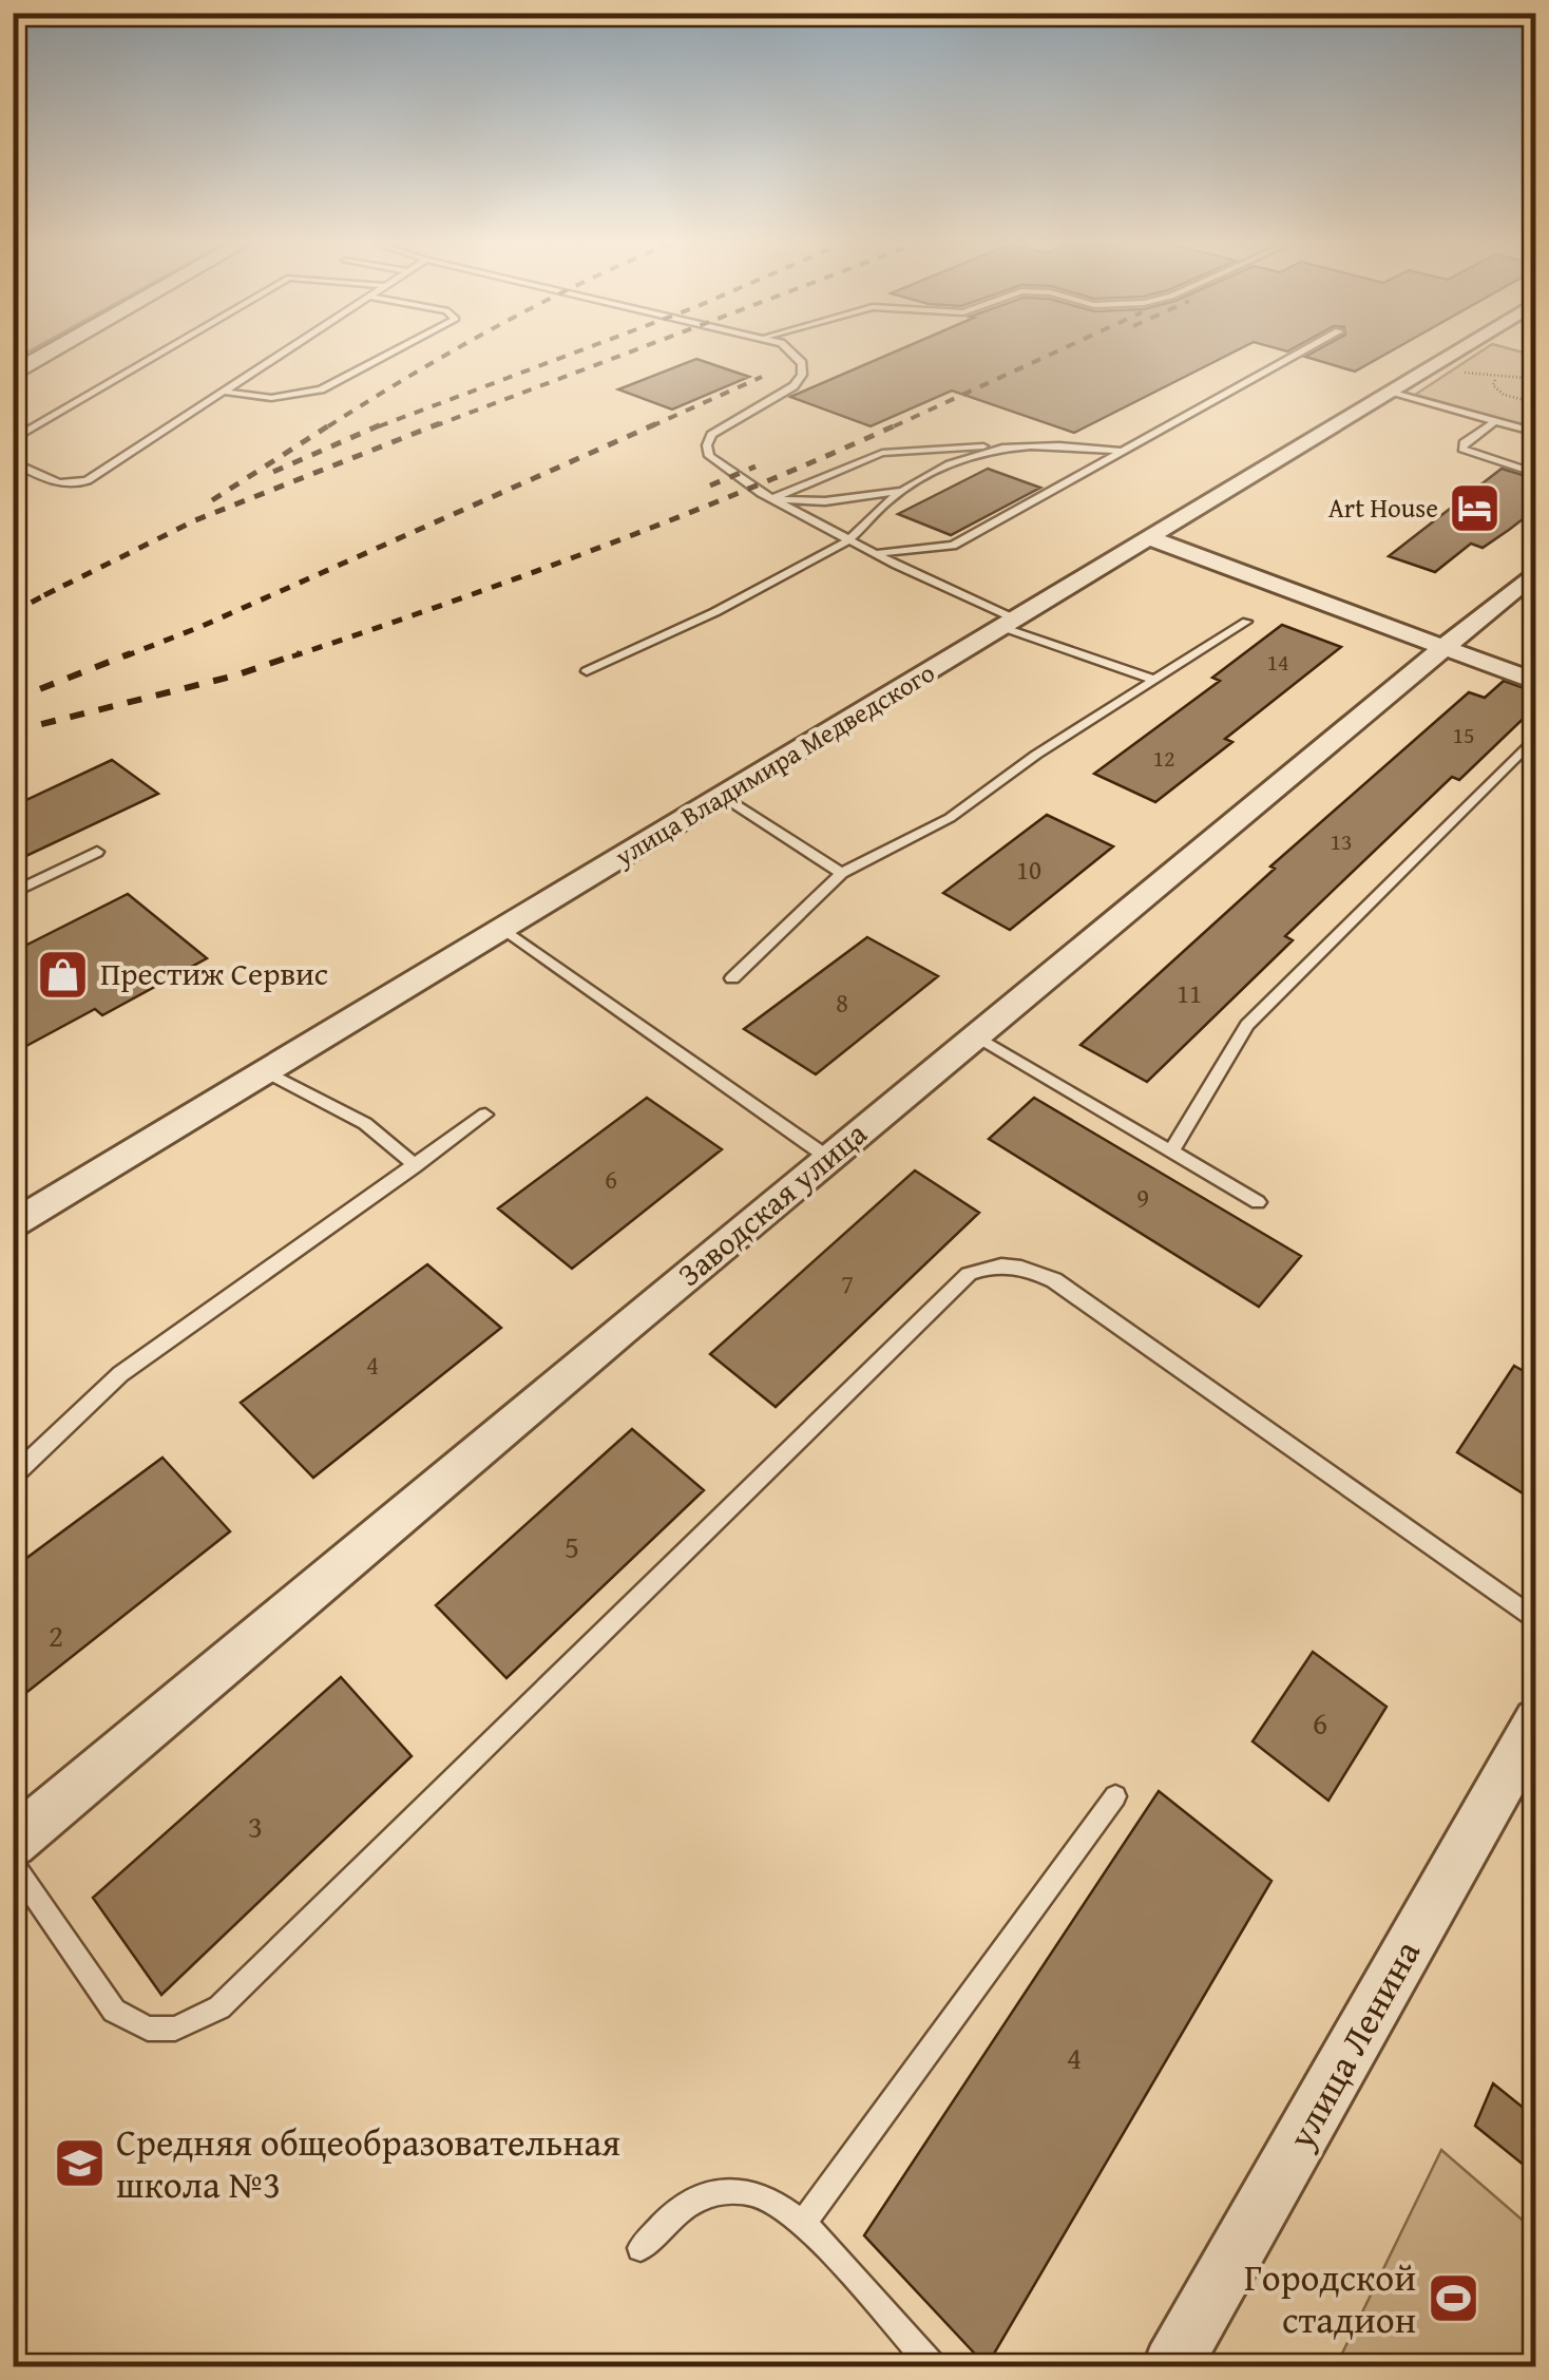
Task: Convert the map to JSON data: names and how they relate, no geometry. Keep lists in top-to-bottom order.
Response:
{
  "streets": {
    "street": ["улица Владимира Медведского", "Заводская улица", "улица Ленина"]
  },
  "places": {
    "hotel": ["Art House"],
    "shop": ["Престиж Сервис"],
    "school or university": ["Cредняя общеобразовательная школа №3"],
    "sports": ["Городской стадион"]
  },
  "house_numbers": [
    "14",
    "15",
    "12",
    "13",
    "10",
    "11",
    "8",
    "6",
    "9",
    "7",
    "4",
    "5",
    "2",
    "6",
    "3",
    "4"
  ]
}
